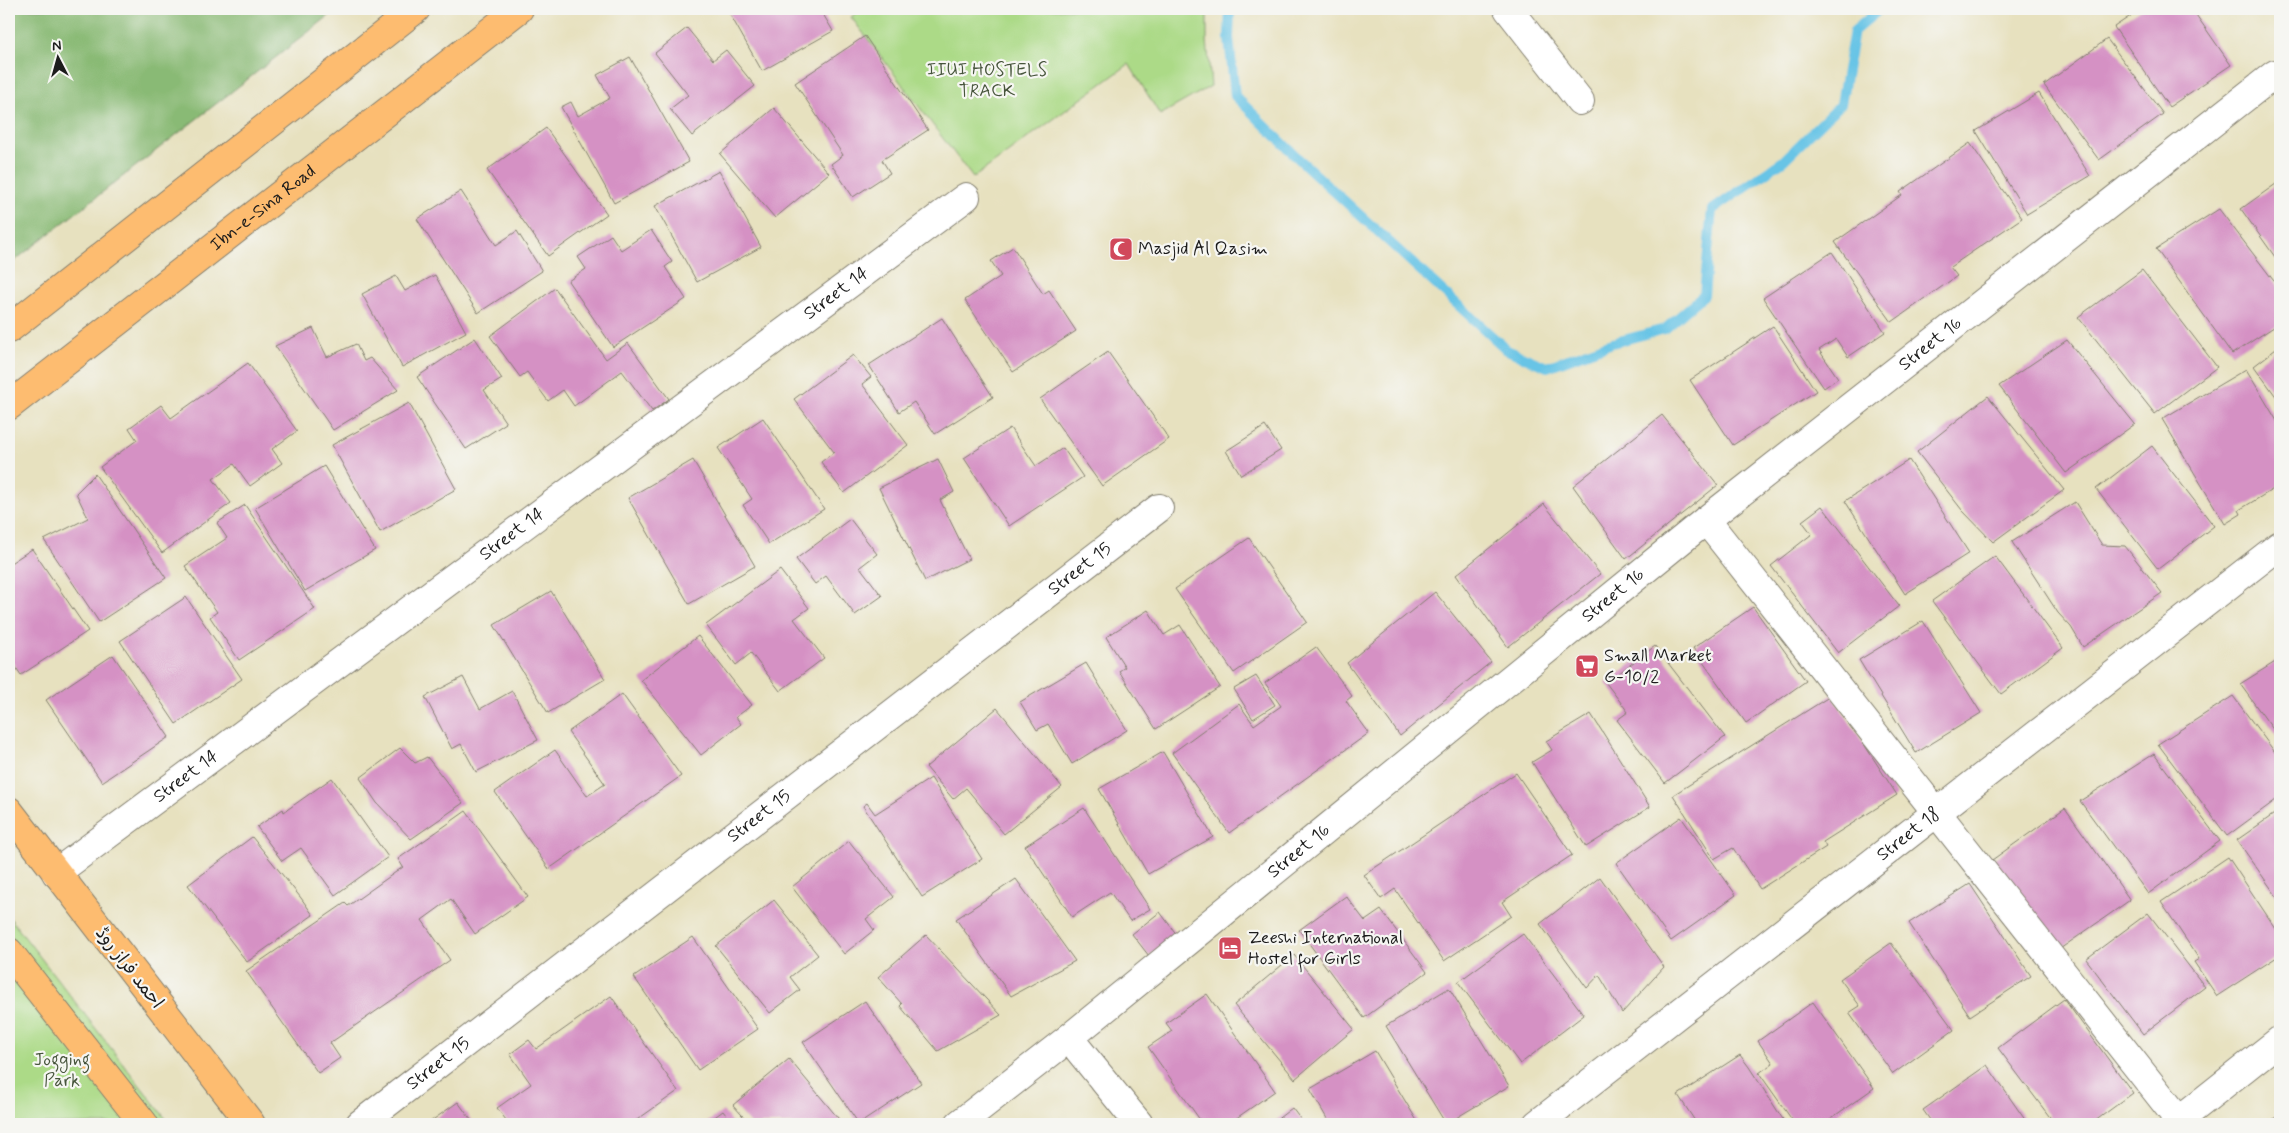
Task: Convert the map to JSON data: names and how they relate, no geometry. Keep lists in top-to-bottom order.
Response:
{
  "streets": {
    "main road": ["Ibn-e-Sina Road", "احمد فراز روڈ"],
    "street": [
      "Street 14",
      "Street 16",
      "Street 15",
      "Street 18"
    ]
  },
  "crossings": [
    ["Street 14", "احمد فراز روڈ"]
  ],
  "parks": ["IIUI HOSTELS TRACK", "Jogging Park"],
  "places": {
    "mosque": ["Masjid Al Qasim"],
    "supermarket": ["Small Market G-10/2"],
    "hotel": ["Zeeshi International Hostel for Girls"]
  },
  "north": "top"
}
